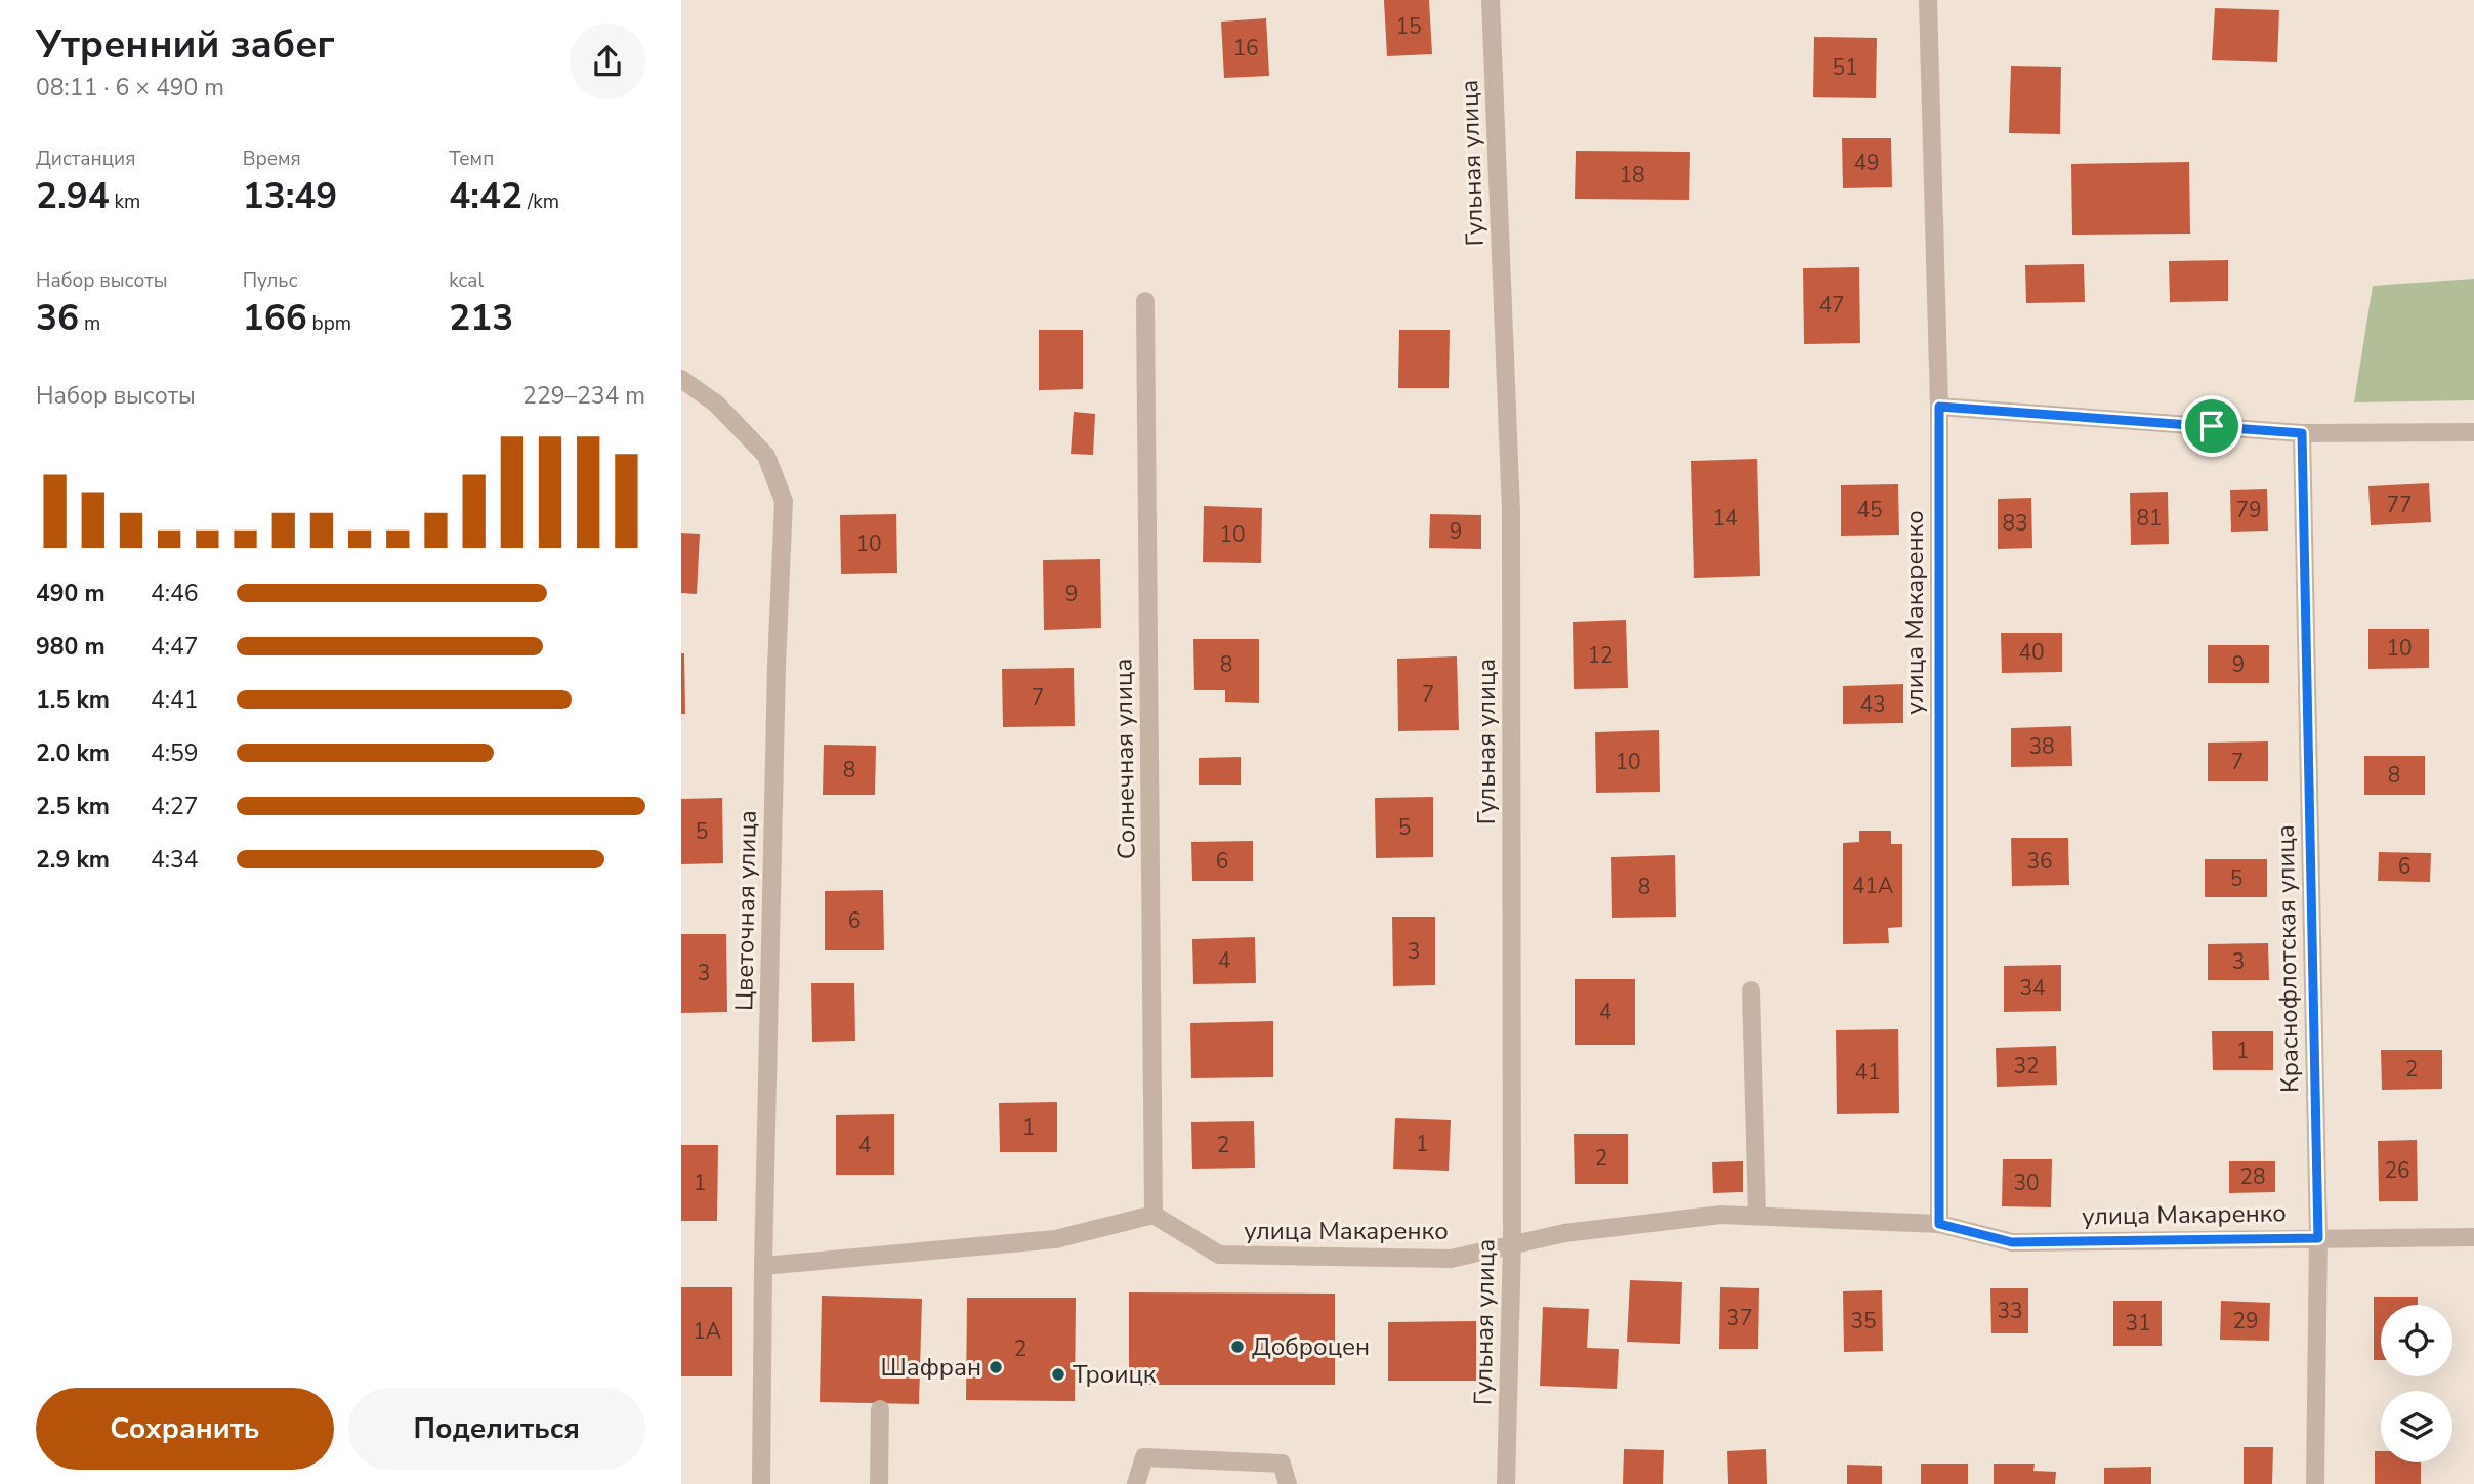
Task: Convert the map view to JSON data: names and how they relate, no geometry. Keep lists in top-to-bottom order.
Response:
{
  "streets": {
    "street": [
      "Гульная улица",
      "улица Макаренко",
      "Солнечная улица",
      "Цветочная улица",
      "Краснофлотская улица"
    ]
  },
  "crossings": [
    ["Гульная улица", "улица Макаренко"],
    ["улица Макаренко", "Солнечная улица"],
    ["улица Макаренко", "Краснофлотская улица"]
  ],
  "places": ["Доброцен", "Шафран", "Троицк"],
  "house_numbers": [
    "15",
    "16",
    "51",
    "49",
    "18",
    "47",
    "77",
    "45",
    "79",
    "14",
    "81",
    "83",
    "9",
    "10",
    "10",
    "9",
    "10",
    "40",
    "12",
    "8",
    "9",
    "7",
    "7",
    "43",
    "38",
    "10",
    "7",
    "8",
    "8",
    "5",
    "5",
    "6",
    "36",
    "6",
    "5",
    "41А",
    "8",
    "6",
    "3",
    "4",
    "3",
    "3",
    "34",
    "4",
    "1",
    "32",
    "2",
    "41",
    "1",
    "1",
    "4",
    "2",
    "2",
    "26",
    "28",
    "1",
    "30",
    "33",
    "37",
    "35",
    "29",
    "31",
    "1А",
    "2"
  ],
  "page": {
    "heading": ["Утренний забег", "08:11 · 6 × 490 m"],
    "stats": [
      ["Дистанция", "2.94 km"],
      ["Время", "13:49"],
      ["Темп", "4:42 /km"],
      ["Набор высоты", "36 m"],
      ["Пульс", "166 bpm"],
      ["kcal", "213"]
    ],
    "chart": ["Набор высоты", "229–234 m"],
    "list": [
      {
        "name": "490 m",
        "note": "4:46"
      },
      {
        "name": "980 m",
        "note": "4:47"
      },
      {
        "name": "1.5 km",
        "note": "4:41"
      },
      {
        "name": "2.0 km",
        "note": "4:59"
      },
      {
        "name": "2.5 km",
        "note": "4:27"
      },
      {
        "name": "2.9 km",
        "note": "4:34"
      }
    ],
    "buttons": ["Сохранить", "Поделиться"]
  }
}
